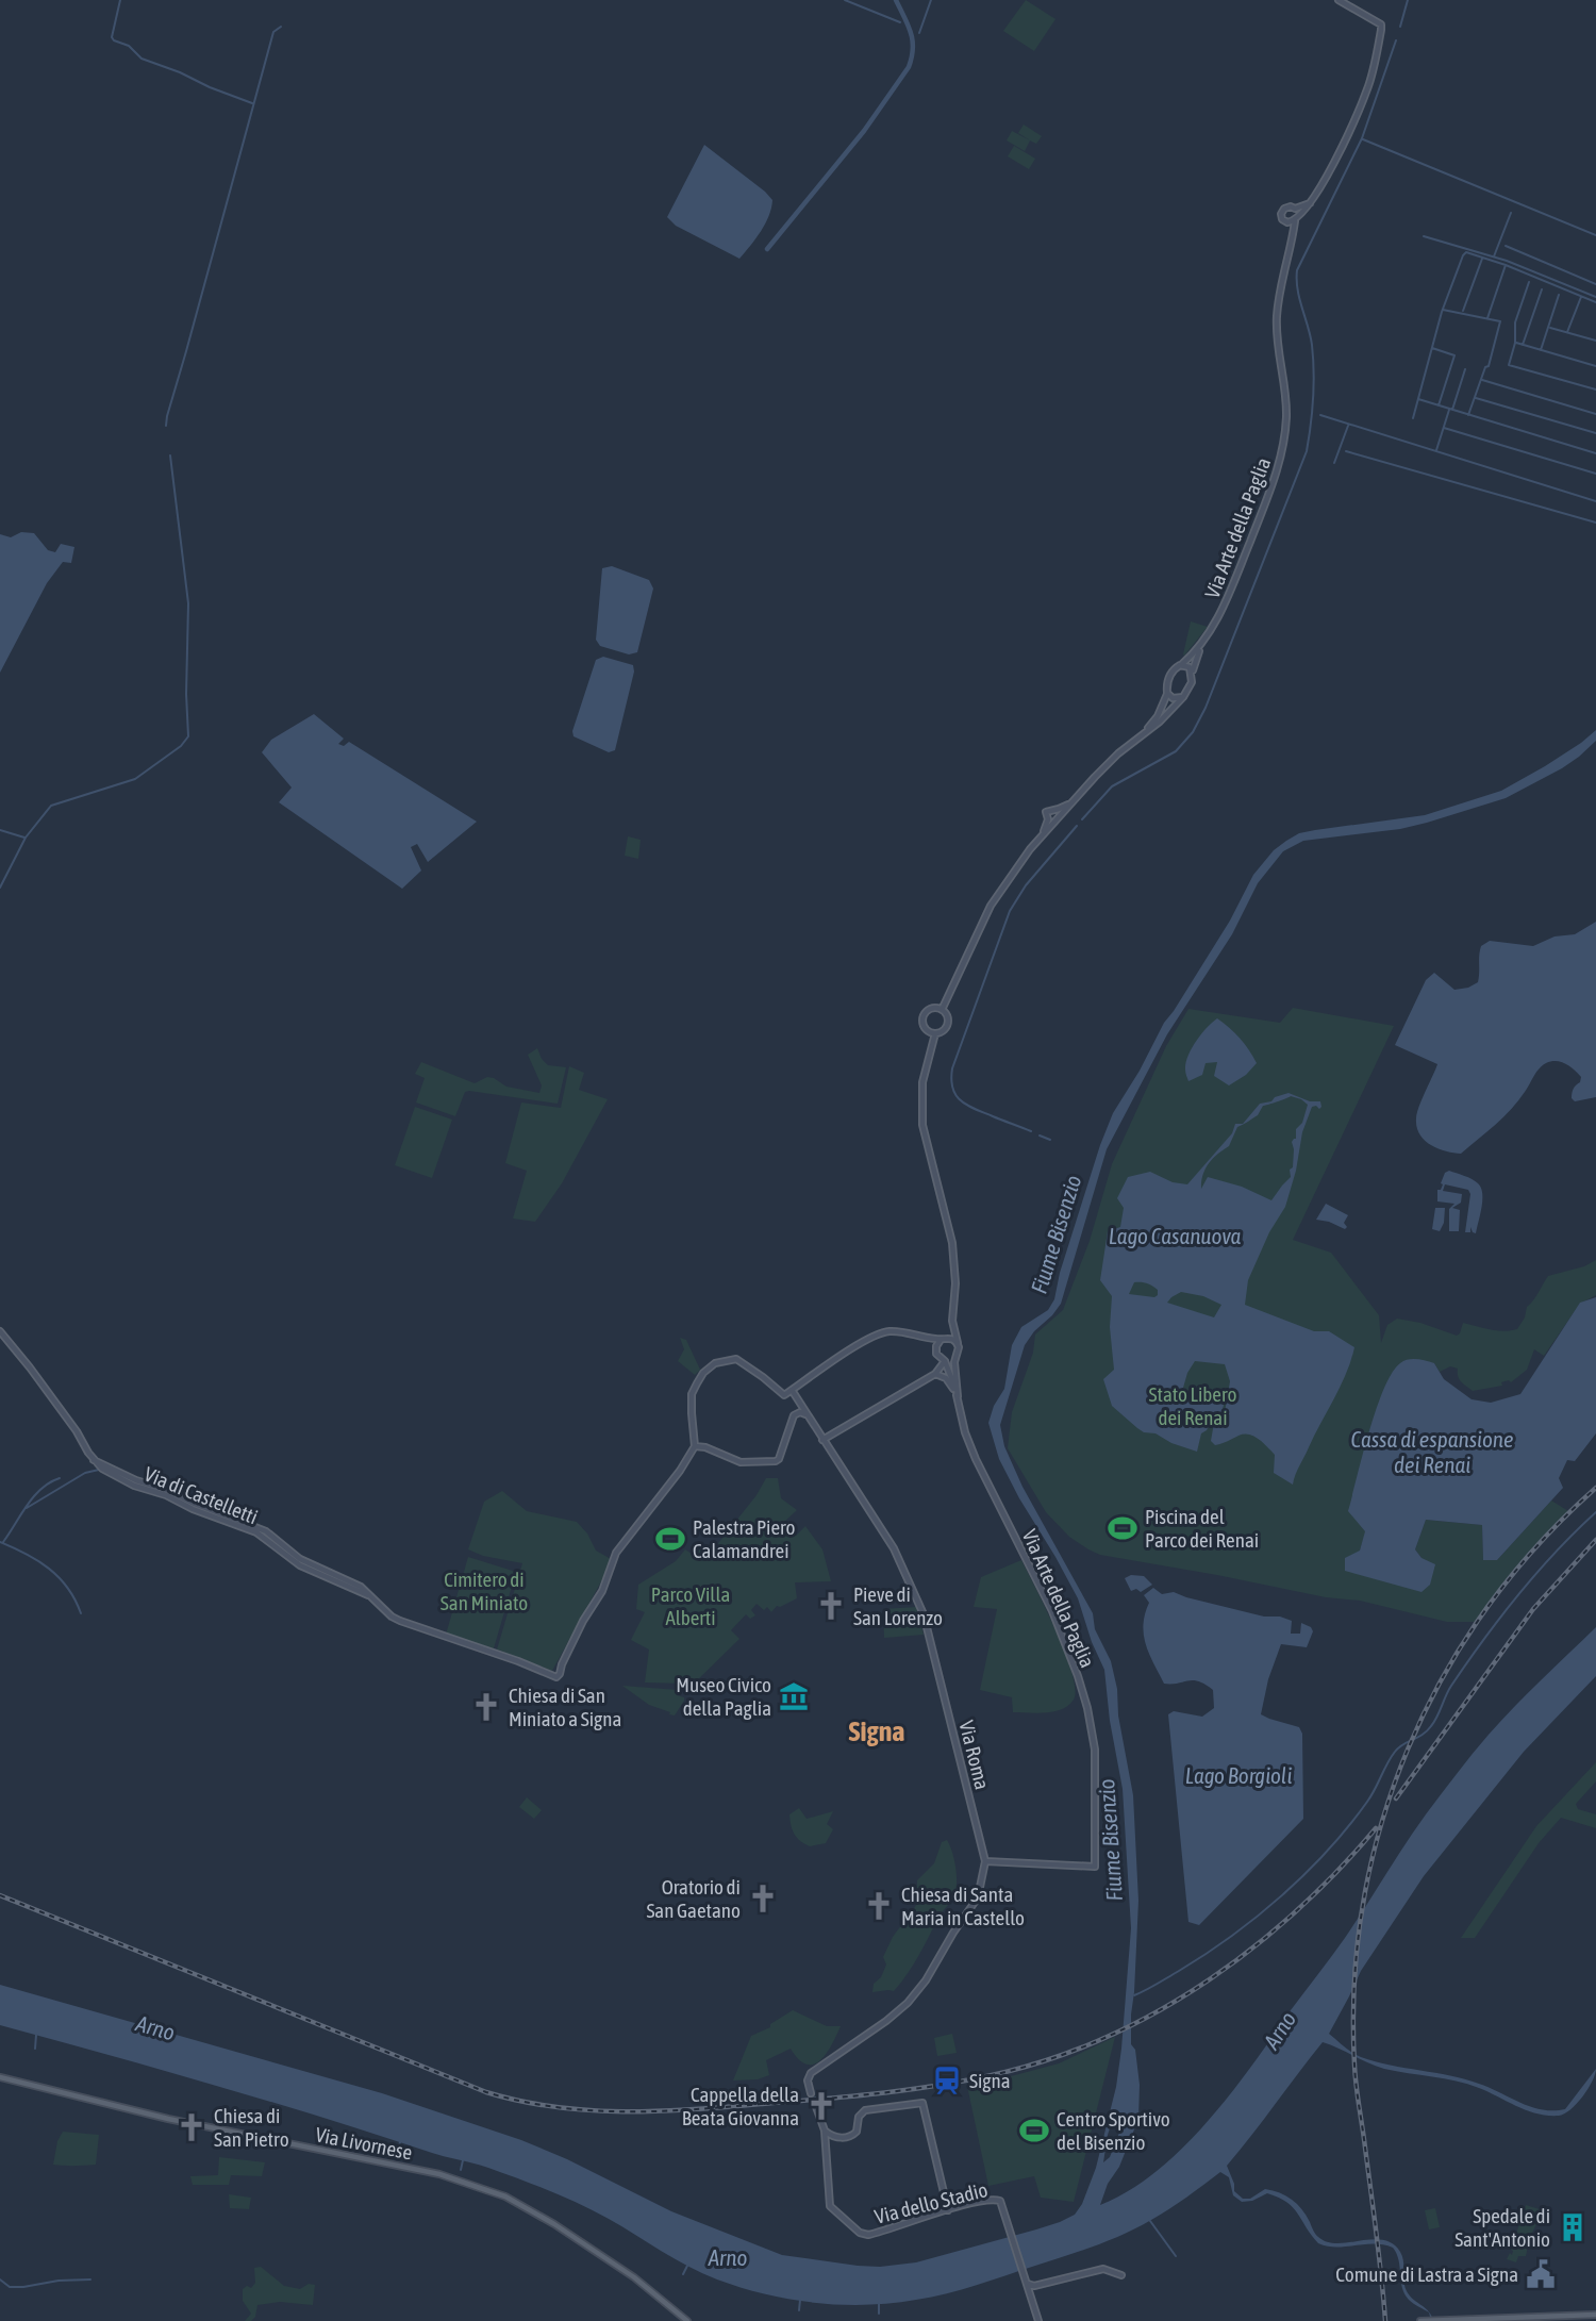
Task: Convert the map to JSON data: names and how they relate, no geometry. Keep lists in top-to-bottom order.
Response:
{
  "streets": {
    "main road": [
      "Via Arte della Paglia",
      "Via di Castelletti",
      "Via Roma",
      "Via Livornese",
      "Via dello Stadio"
    ]
  },
  "crossings": [
    ["Via Arte della Paglia", "Via Roma"]
  ],
  "districts": ["Signa"],
  "water": [
    "Fiume Bisenzio",
    "Lago Casanuova",
    "Cassa di espansione dei Renai",
    "Lago Borgioli",
    "Arno"
  ],
  "parks": ["Stato Libero dei Renai", "Cimitero di San Miniato", "Parco Villa Alberti"],
  "places": {
    "sports": ["Piscina del Parco dei Renai", "Palestra Piero Calamandrei", "Centro Sportivo del Bisenzio"],
    "church": [
      "Pieve di San Lorenzo",
      "Chiesa di San Miniato a Signa",
      "Oratorio di San Gaetano",
      "Chiesa di Santa Maria in Castello",
      "Cappella della Beata Giovanna",
      "Chiesa di San Pietro"
    ],
    "museum": ["Museo Civico della Paglia"],
    "station": ["Signa"],
    "building": ["Spedale di Sant'Antonio"],
    "public building": ["Comune di Lastra a Signa"]
  }
}
